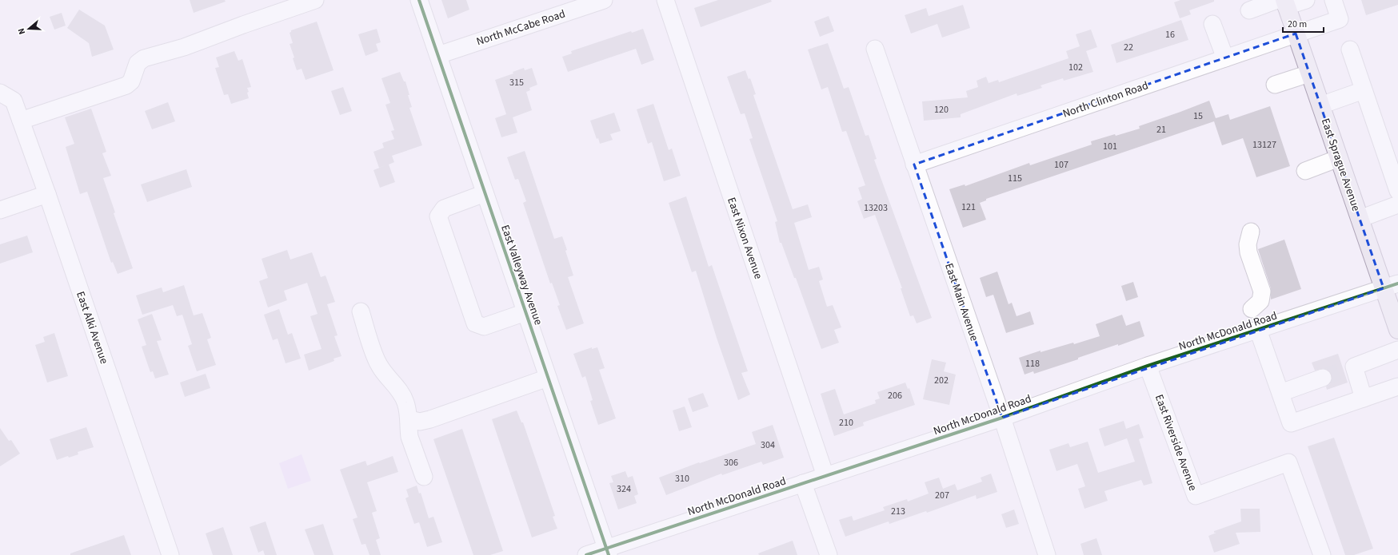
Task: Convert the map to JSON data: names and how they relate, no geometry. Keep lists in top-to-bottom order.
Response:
{
  "streets": {
    "main road": ["East Sprague Avenue"],
    "street": [
      "North McCabe Road",
      "North Clinton Road",
      "East Nixon Avenue",
      "East Valleyway Avenue",
      "East Main Avenue",
      "East Alki Avenue",
      "North McDonald Road",
      "East Riverside Avenue"
    ]
  },
  "crossings": [
    ["North McCabe Road", "East Valleyway Avenue"],
    ["North Clinton Road", "East Sprague Avenue"],
    ["North Clinton Road", "East Main Avenue"],
    ["East Sprague Avenue", "North McDonald Road"],
    ["East Nixon Avenue", "North McDonald Road"],
    ["East Valleyway Avenue", "North McDonald Road"],
    ["East Main Avenue", "North McDonald Road"],
    ["North McDonald Road", "East Riverside Avenue"]
  ],
  "house_numbers": [
    "16",
    "22",
    "102",
    "315",
    "120",
    "15",
    "21",
    "13127",
    "101",
    "107",
    "115",
    "121",
    "13203",
    "118",
    "202",
    "206",
    "210",
    "304",
    "306",
    "310",
    "324",
    "207",
    "213"
  ],
  "scale_bar": "20 m",
  "north": "left"
}
